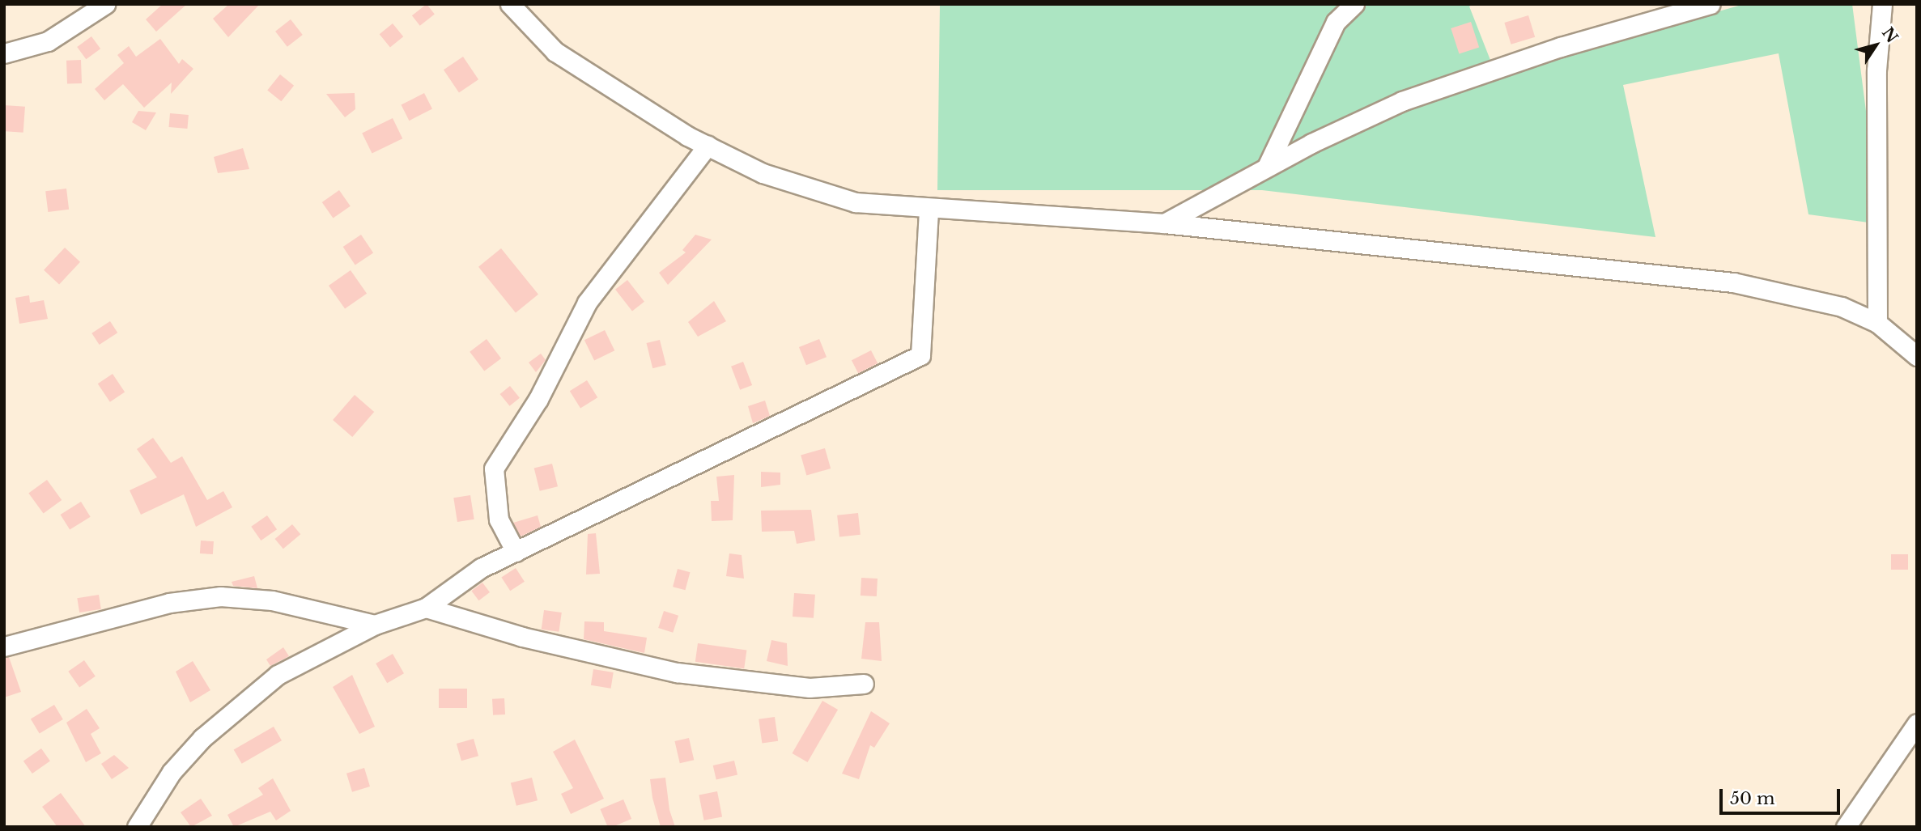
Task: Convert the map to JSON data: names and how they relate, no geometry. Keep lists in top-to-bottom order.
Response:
{
  "scale_bar": "50 m",
  "north": "top right"
}
